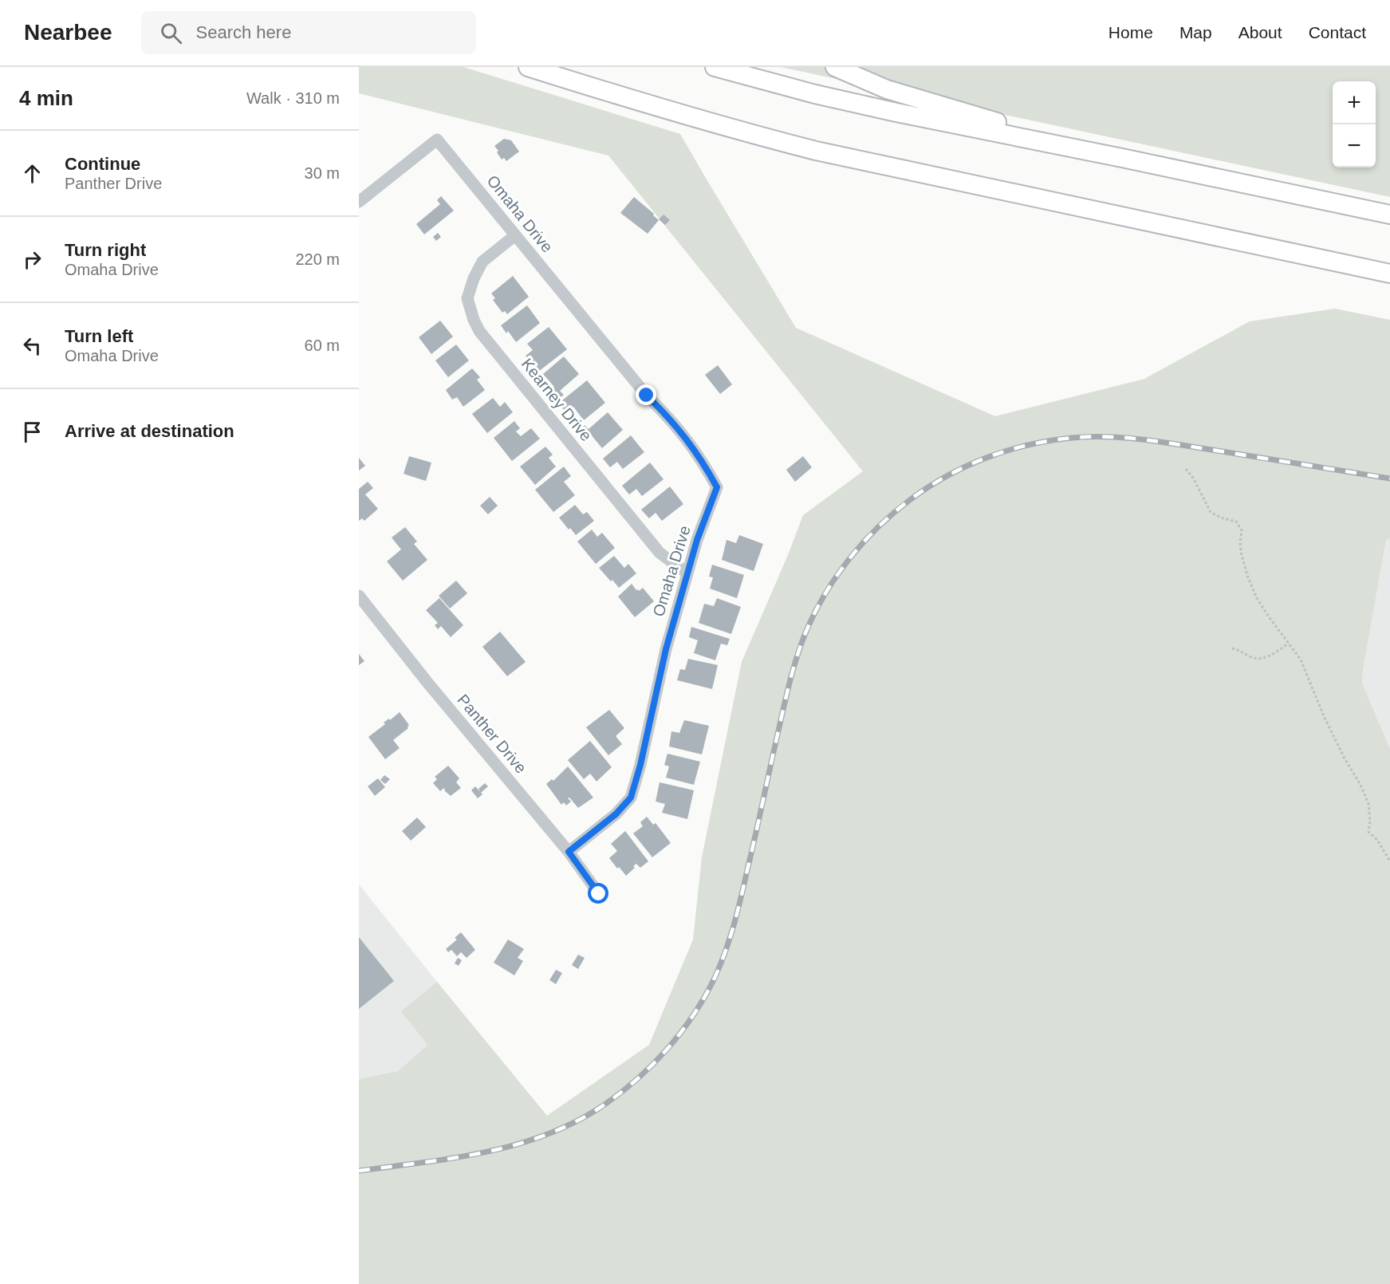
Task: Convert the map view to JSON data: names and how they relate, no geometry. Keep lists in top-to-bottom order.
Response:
{
  "streets": {
    "street": ["Omaha Drive", "Kearney Drive", "Panther Drive"]
  },
  "crossings": [
    ["Omaha Drive", "Kearney Drive"],
    ["Omaha Drive", "Panther Drive"]
  ],
  "page": {
    "header": "Nearbee",
    "search": "Search here",
    "nav": [
      "Home",
      "Map",
      "About",
      "Contact"
    ],
    "heading": ["4 min", "Walk · 310 m"],
    "map_buttons": ["+", "−"],
    "list": [
      ["Continue", "Panther Drive", "30 m"],
      ["Turn right", "Omaha Drive", "220 m"],
      ["Turn left", "Omaha Drive", "60 m"],
      "Arrive at destination"
    ]
  }
}
